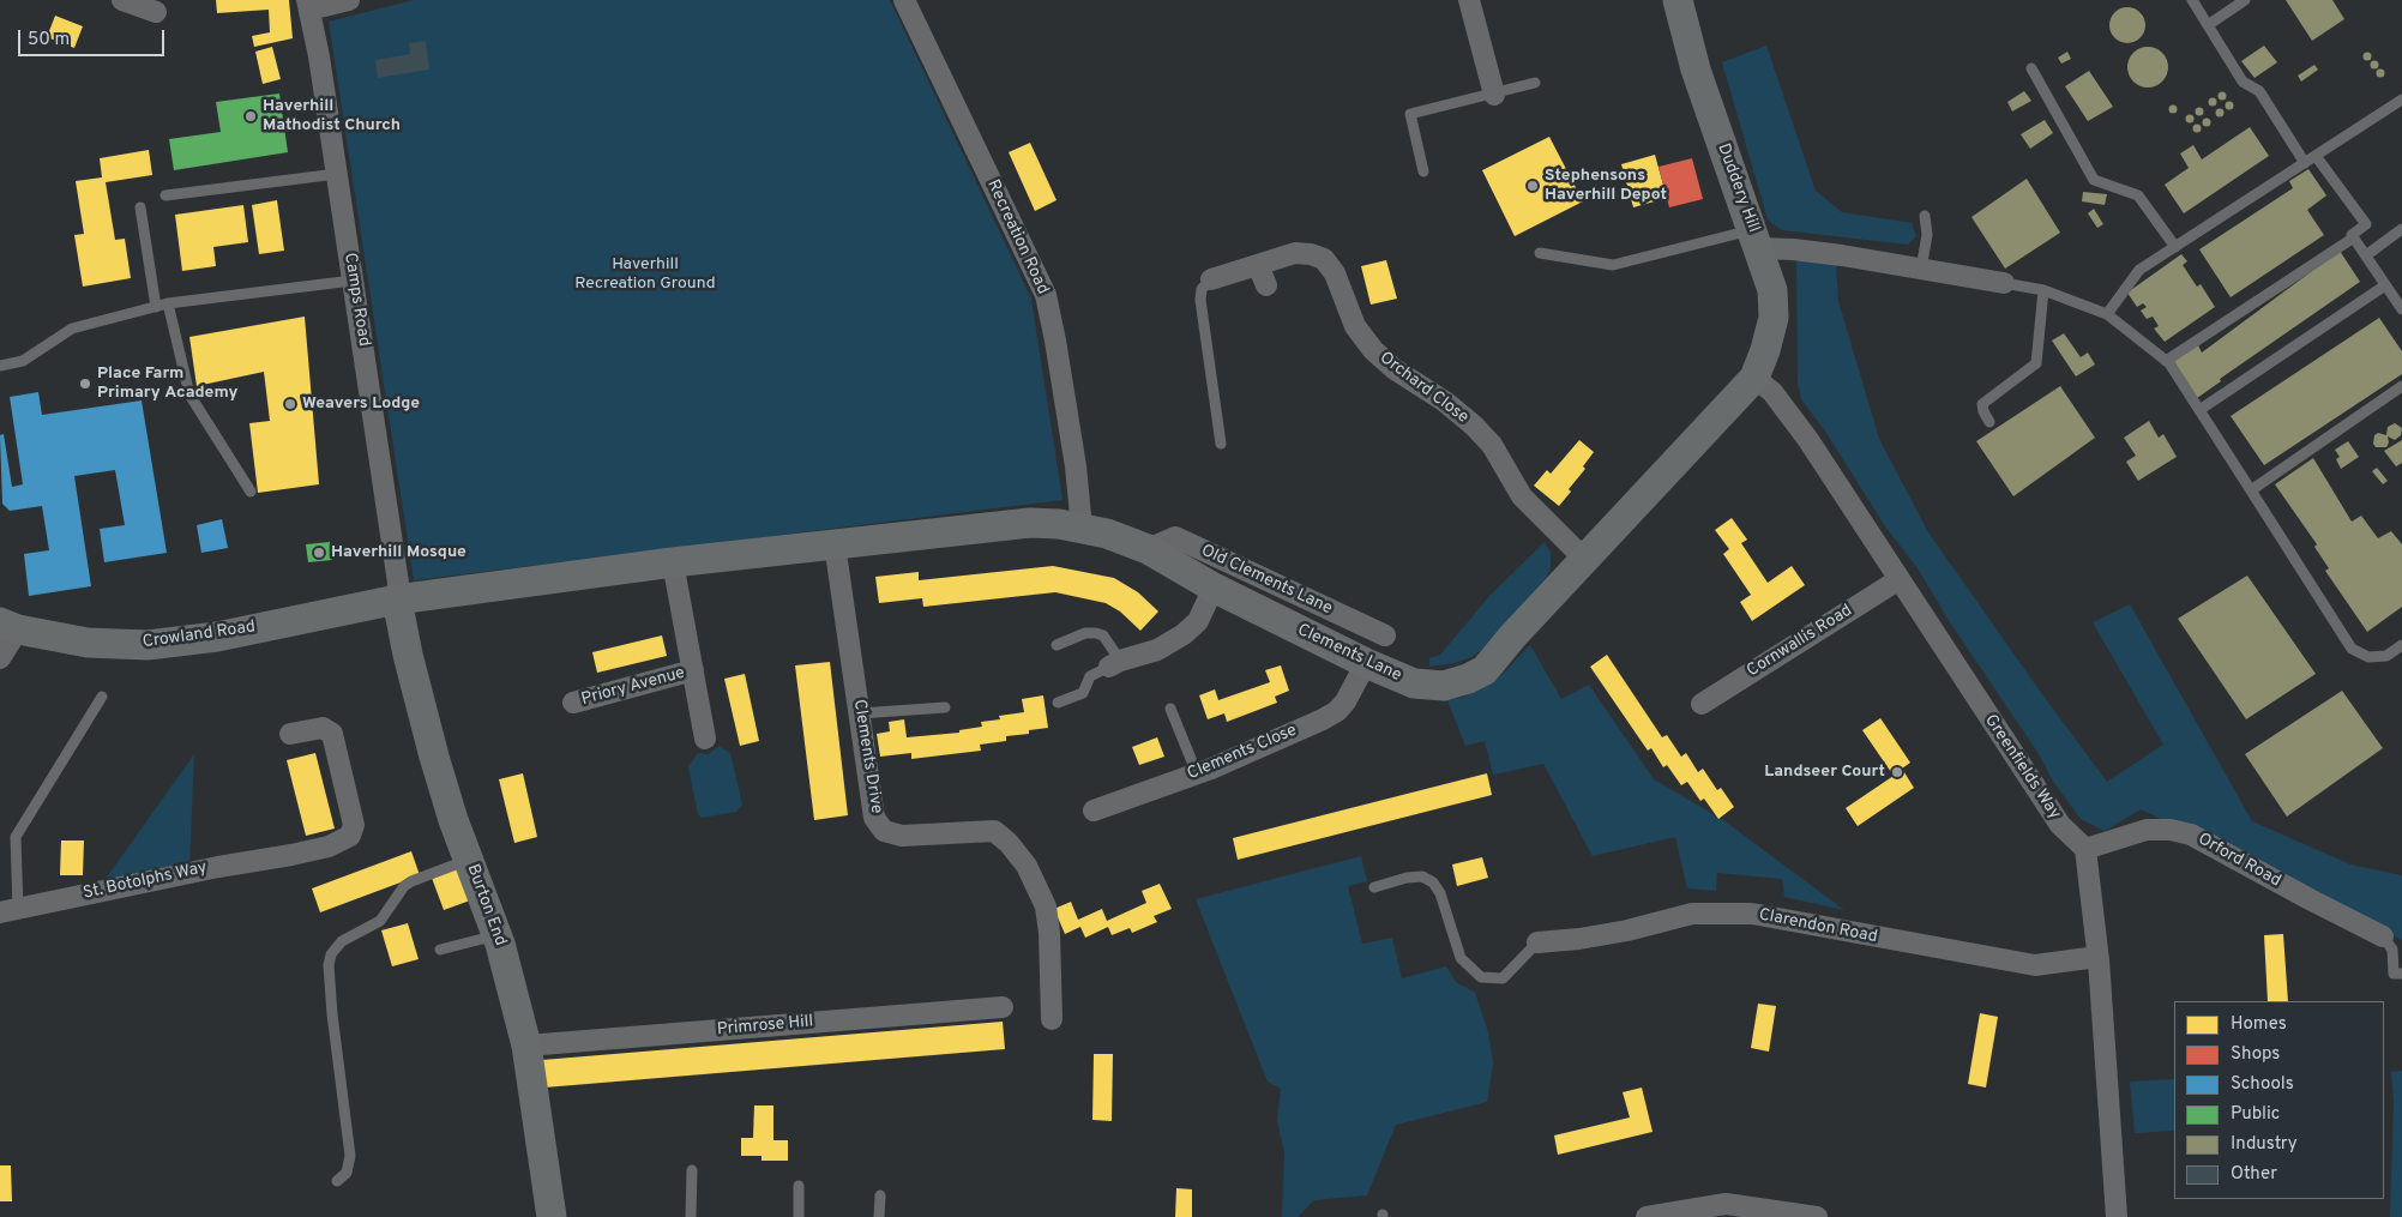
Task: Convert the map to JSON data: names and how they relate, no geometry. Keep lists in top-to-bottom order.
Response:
{
  "streets": {
    "street": [
      "Duddery Hill",
      "Recreation Road",
      "Camps Road",
      "Orchard Close",
      "Old Clements Lane",
      "Crowland Road",
      "Cornwallis Road",
      "Clements Lane",
      "Priory Avenue",
      "Clements Close",
      "Clements Drive",
      "Greenfields Way",
      "Orford Road",
      "St. Botolphs Way",
      "Burton End",
      "Clarendon Road",
      "Primrose Hill"
    ]
  },
  "crossings": [
    ["Duddery Hill", "Clements Lane"],
    ["Duddery Hill", "Greenfields Way"],
    ["Recreation Road", "Clements Lane"],
    ["Camps Road", "Crowland Road"],
    ["Camps Road", "Burton End"],
    ["Orchard Close", "Clements Lane"],
    ["Old Clements Lane", "Clements Lane"],
    ["Crowland Road", "Clements Lane"],
    ["Crowland Road", "Priory Avenue"],
    ["Crowland Road", "Burton End"],
    ["Cornwallis Road", "Greenfields Way"],
    ["Clements Lane", "Priory Avenue"],
    ["Clements Lane", "Clements Close"],
    ["Clements Lane", "Clements Drive"],
    ["Clements Lane", "Greenfields Way"],
    ["Greenfields Way", "Orford Road"],
    ["Burton End", "Primrose Hill"]
  ],
  "parks": ["Haverhill Recreation Ground"],
  "places": [
    "Haverhill Mathodist Church",
    "Stephensons Haverhill Depot",
    "Place Farm Primary Academy",
    "Weavers Lodge",
    "Haverhill Mosque",
    "Landseer Court"
  ],
  "legend": [
    "Homes",
    "Shops",
    "Schools",
    "Public",
    "Industry",
    "Other"
  ],
  "scale_bar": "50 m"
}
